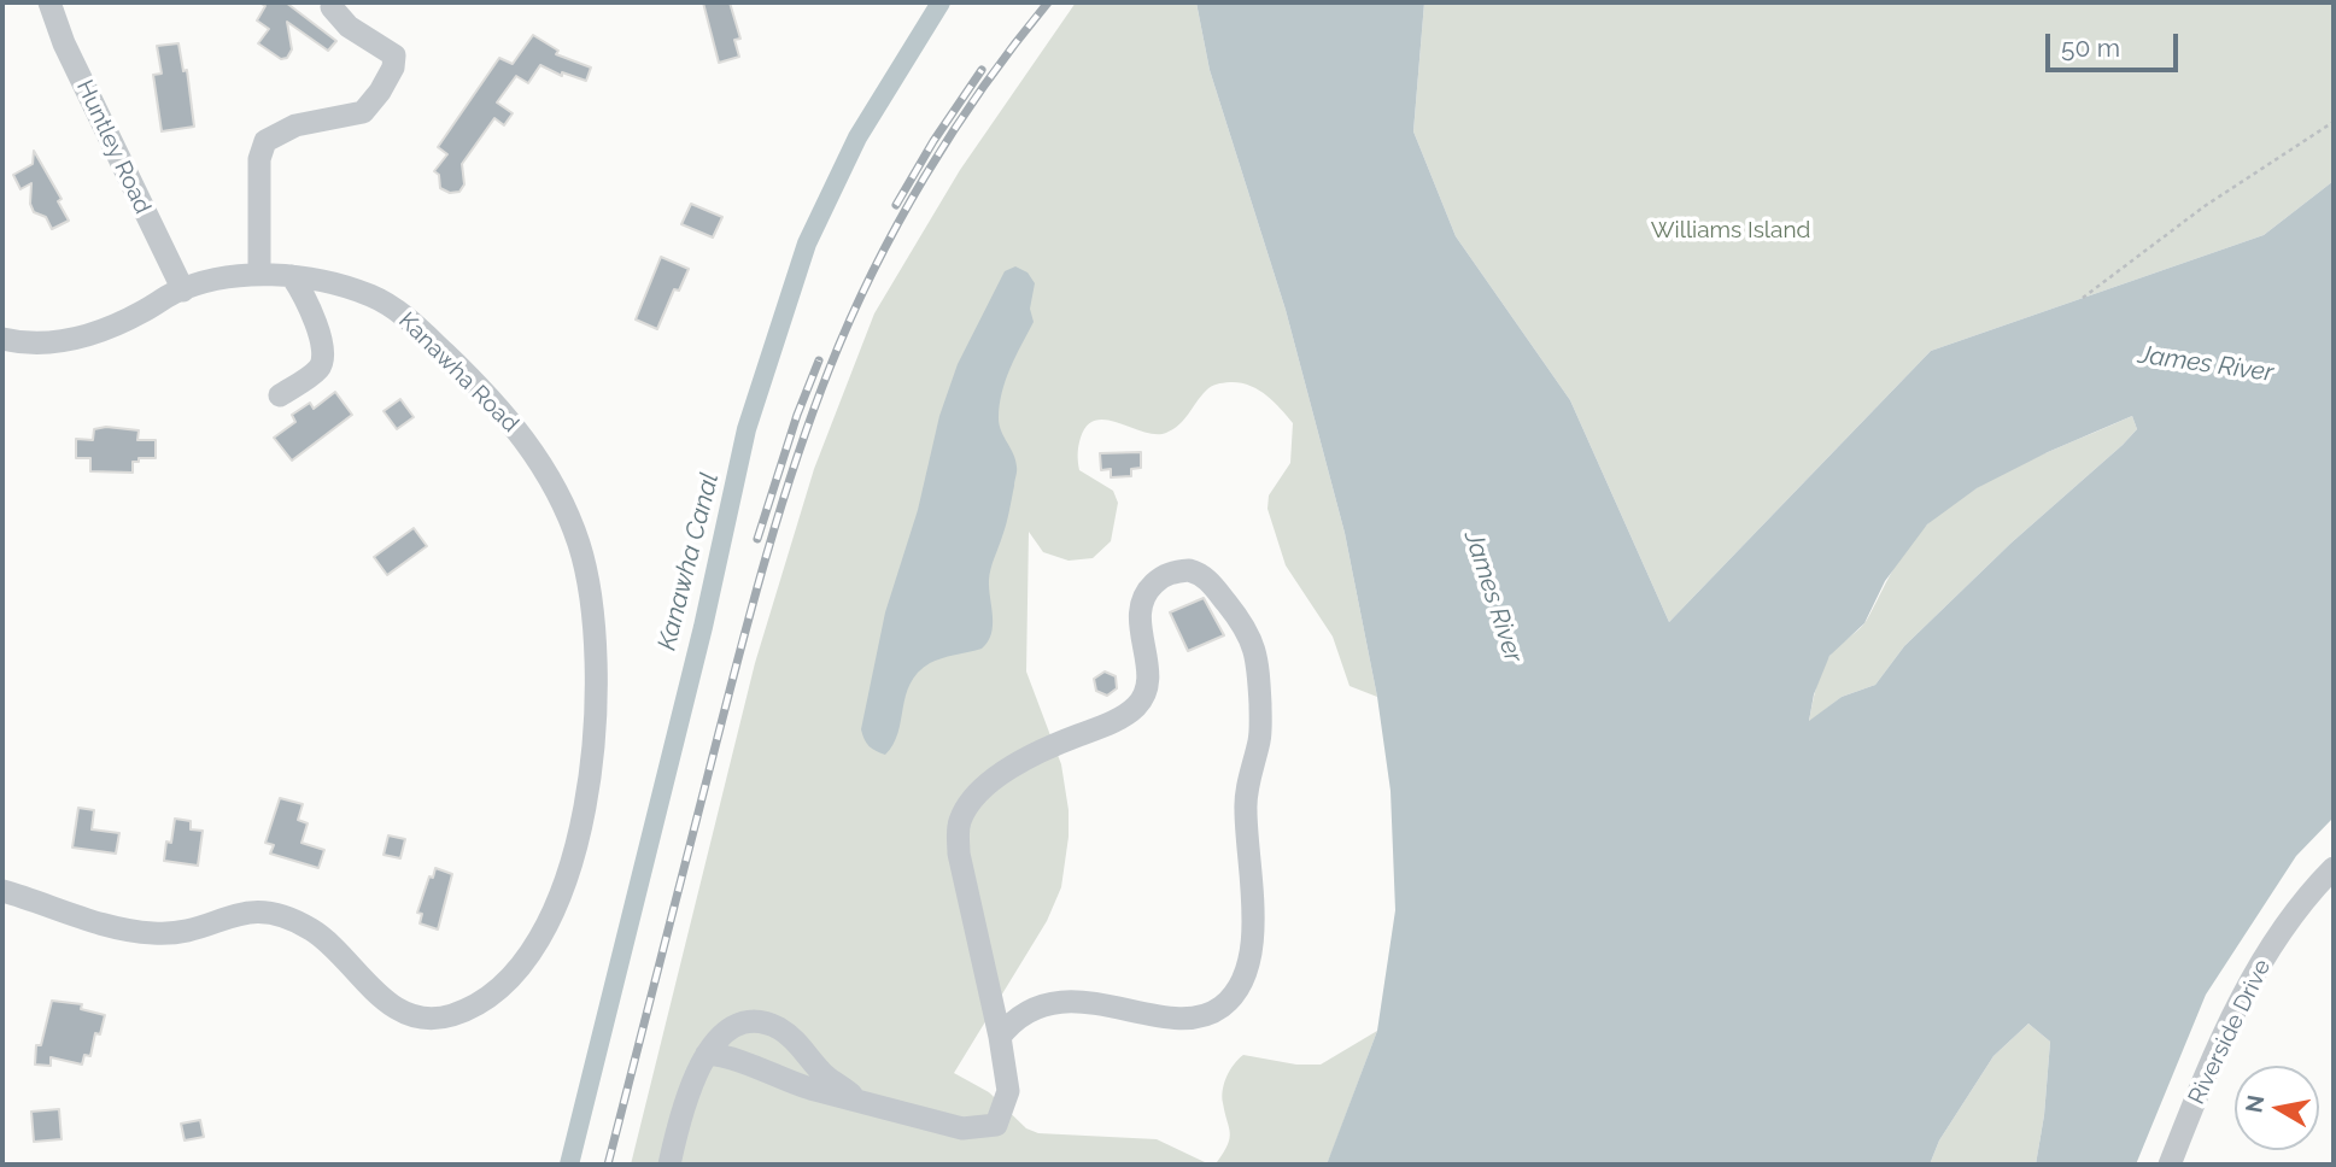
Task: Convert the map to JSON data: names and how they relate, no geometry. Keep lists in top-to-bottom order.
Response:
{
  "streets": {
    "street": ["Huntley Road", "Kanawha Road", "Riverside Drive"]
  },
  "crossings": [
    ["Huntley Road", "Kanawha Road"]
  ],
  "water": ["James River", "Kanawha Canal"],
  "parks": ["Williams Island"],
  "scale_bar": "50 m",
  "north": "left"
}
